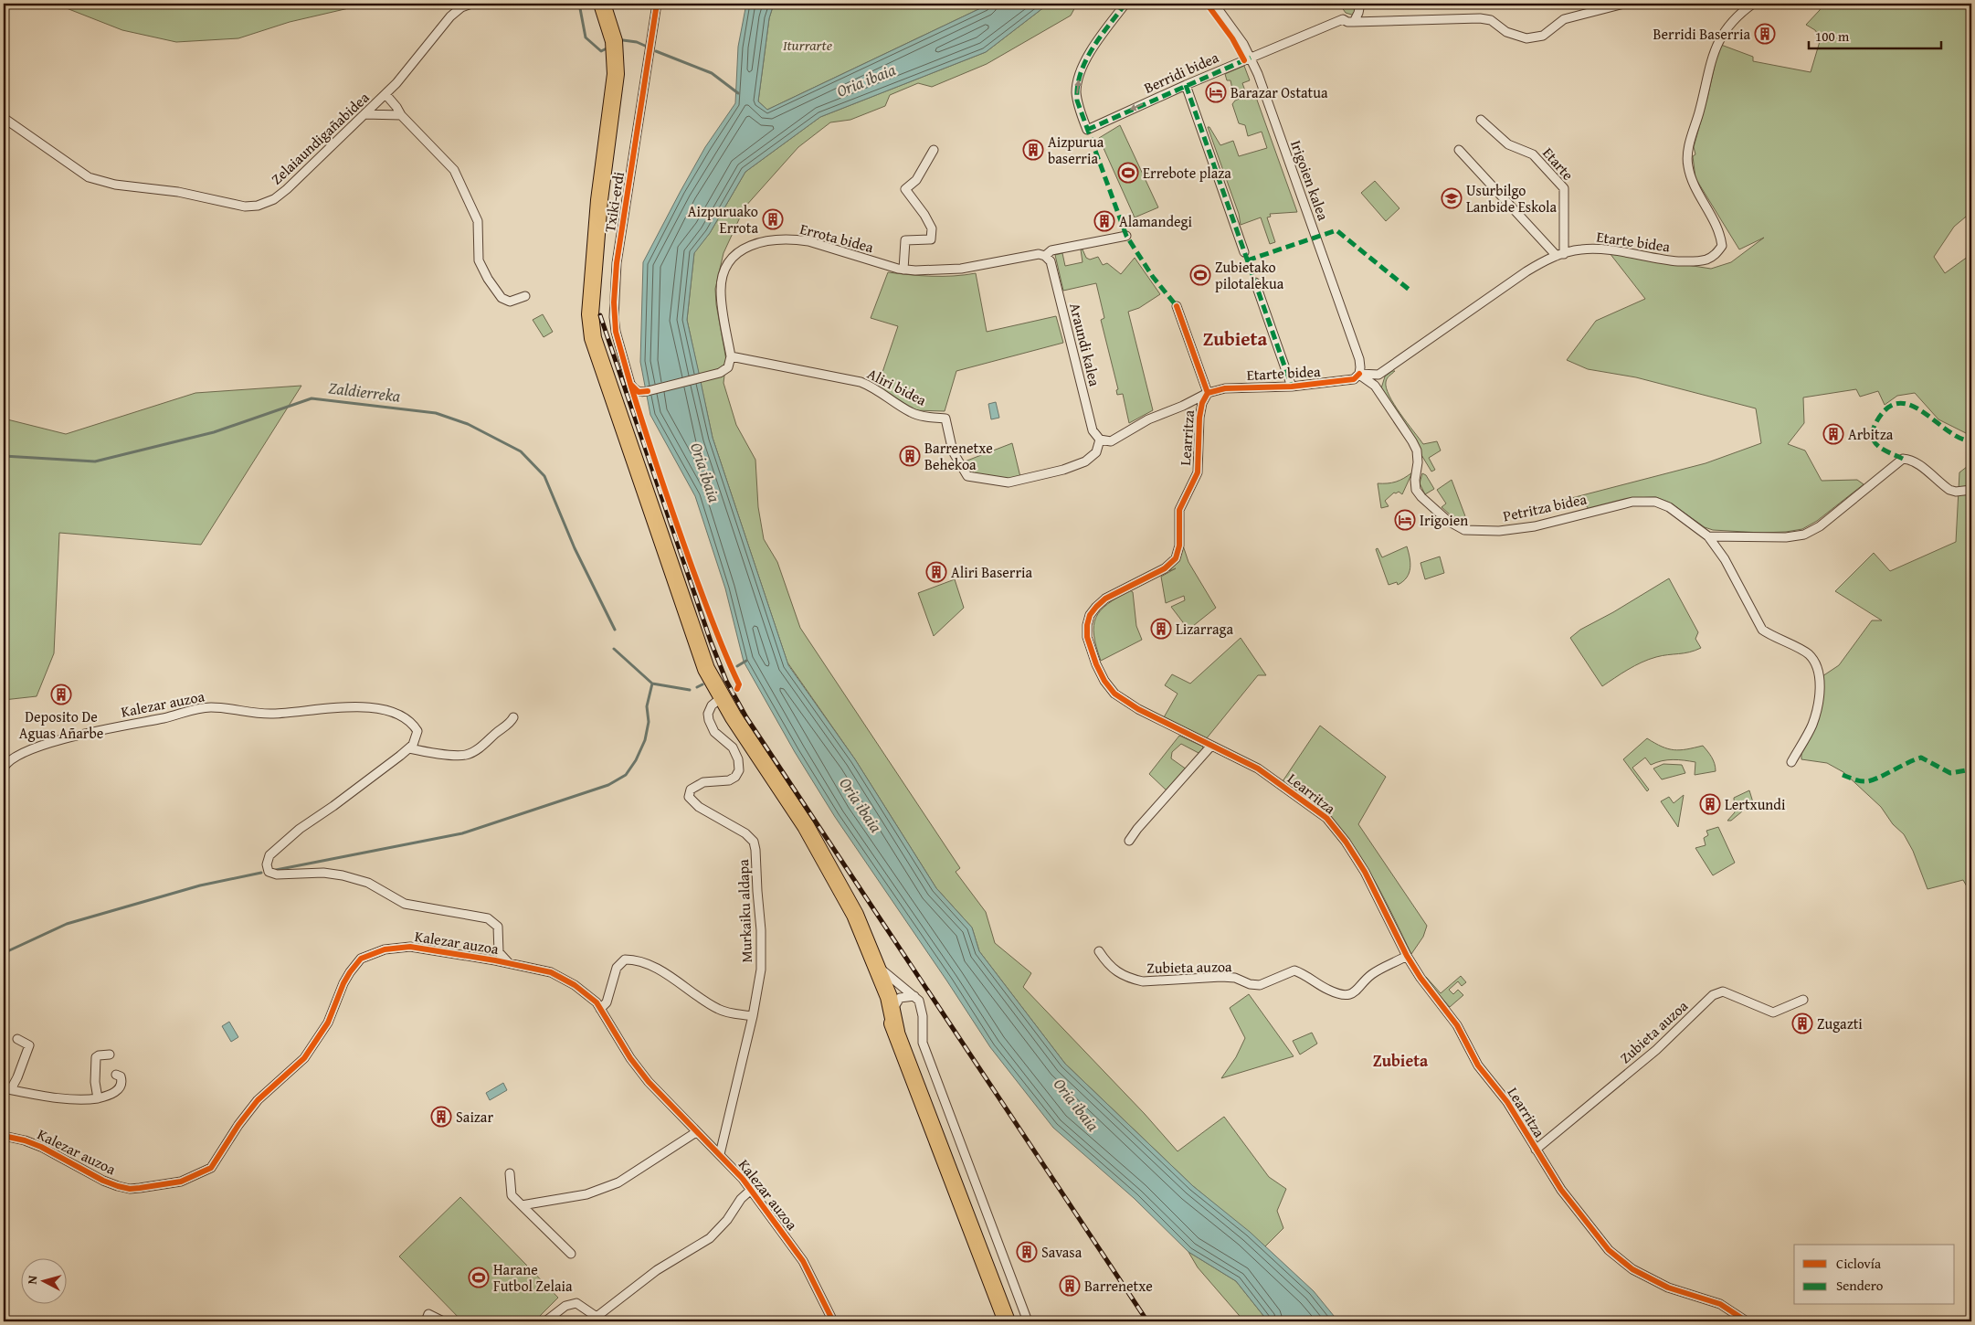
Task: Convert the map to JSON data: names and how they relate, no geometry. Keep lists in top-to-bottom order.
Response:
{
  "streets": {
    "street": [
      "Berridi bidea",
      "Zelaiaundigañabidea",
      "Etarte",
      "Irigoien kalea",
      "Txiki-erdi",
      "Errota bidea",
      "Etarte bidea",
      "Araundi kalea",
      "Aliri bidea",
      "Learritza",
      "Petritza bidea",
      "Kalezar auzoa",
      "Murkaiku aldapa",
      "Zubieta auzoa"
    ]
  },
  "crossings": [
    ["Berridi bidea", "Irigoien kalea"],
    ["Etarte", "Etarte bidea"],
    ["Irigoien kalea", "Etarte bidea"],
    ["Irigoien kalea", "Petritza bidea"],
    ["Txiki-erdi", "Errota bidea"],
    ["Txiki-erdi", "Aliri bidea"],
    ["Errota bidea", "Araundi kalea"],
    ["Errota bidea", "Aliri bidea"],
    ["Etarte bidea", "Araundi kalea"],
    ["Etarte bidea", "Aliri bidea"],
    ["Etarte bidea", "Learritza"],
    ["Etarte bidea", "Petritza bidea"],
    ["Araundi kalea", "Aliri bidea"],
    ["Learritza", "Zubieta auzoa"],
    ["Kalezar auzoa", "Murkaiku aldapa"]
  ],
  "districts": ["Zubieta", "Zubieta"],
  "water": ["Oria ibaia", "Zaldierreka"],
  "parks": ["Iturrarte"],
  "places": {
    "building": [
      "Berridi Baserria",
      "Aizpurua baserria",
      "Aizpuruako Errota",
      "Alamandegi",
      "Arbitza",
      "Barrenetxe Behekoa",
      "Aliri Baserria",
      "Lizarraga",
      "Deposito De Aguas Añarbe",
      "Lertxundi",
      "Zugazti",
      "Saizar",
      "Savasa",
      "Barrenetxe"
    ],
    "hotel": ["Barazar Ostatua", "Irigoien"],
    "sports": ["Errebote plaza", "Zubietako pilotalekua", "Harane Futbol Zelaia"],
    "school or university": ["Usurbilgo Lanbide Eskola"]
  },
  "legend": ["Ciclovía", "Sendero"],
  "scale_bar": "100 m",
  "north": "left"
}
